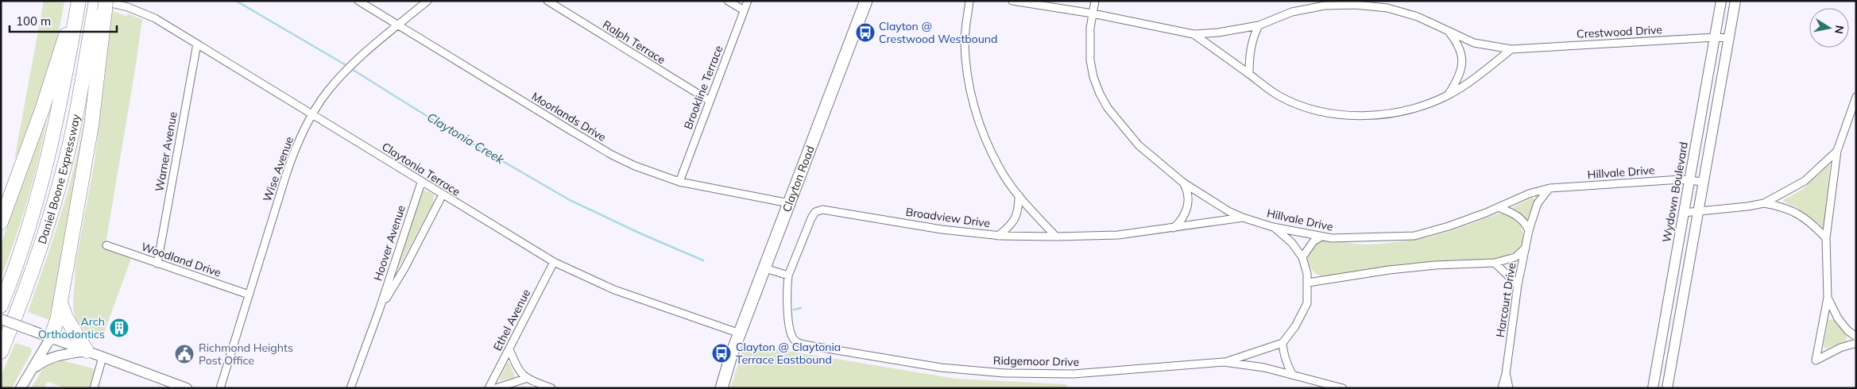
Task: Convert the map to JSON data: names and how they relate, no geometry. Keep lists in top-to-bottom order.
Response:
{
  "streets": {
    "highway": ["Daniel Boone Expressway"],
    "main road": ["Clayton Road"],
    "street": [
      "Crestwood Drive",
      "Ralph Terrace",
      "Brookline Terrace",
      "Moorlands Drive",
      "Warner Avenue",
      "Wise Avenue",
      "Claytonia Terrace",
      "Hillvale Drive",
      "Wydown Boulevard",
      "Broadview Drive",
      "Hoover Avenue",
      "Woodland Drive",
      "Harcourt Drive",
      "Ethel Avenue",
      "Ridgemoor Drive"
    ]
  },
  "crossings": [
    ["Crestwood Drive", "Hillvale Drive"],
    ["Crestwood Drive", "Wydown Boulevard"],
    ["Ralph Terrace", "Brookline Terrace"],
    ["Brookline Terrace", "Moorlands Drive"],
    ["Moorlands Drive", "Wise Avenue"],
    ["Moorlands Drive", "Clayton Road"],
    ["Warner Avenue", "Claytonia Terrace"],
    ["Warner Avenue", "Woodland Drive"],
    ["Wise Avenue", "Claytonia Terrace"],
    ["Wise Avenue", "Woodland Drive"],
    ["Claytonia Terrace", "Clayton Road"],
    ["Claytonia Terrace", "Daniel Boone Expressway"],
    ["Claytonia Terrace", "Hoover Avenue"],
    ["Claytonia Terrace", "Ethel Avenue"],
    ["Hillvale Drive", "Wydown Boulevard"],
    ["Hillvale Drive", "Broadview Drive"],
    ["Hillvale Drive", "Harcourt Drive"],
    ["Broadview Drive", "Ridgemoor Drive"]
  ],
  "water": ["Claytonia Creek"],
  "places": {
    "bus stop": ["Clayton @ Crestwood Westbound", "Clayton @ Claytonia Terrace Eastbound"],
    "building": ["Arch Orthodontics"],
    "public building": ["Richmond Heights Post Office"]
  },
  "scale_bar": "100 m",
  "north": "right"
}
